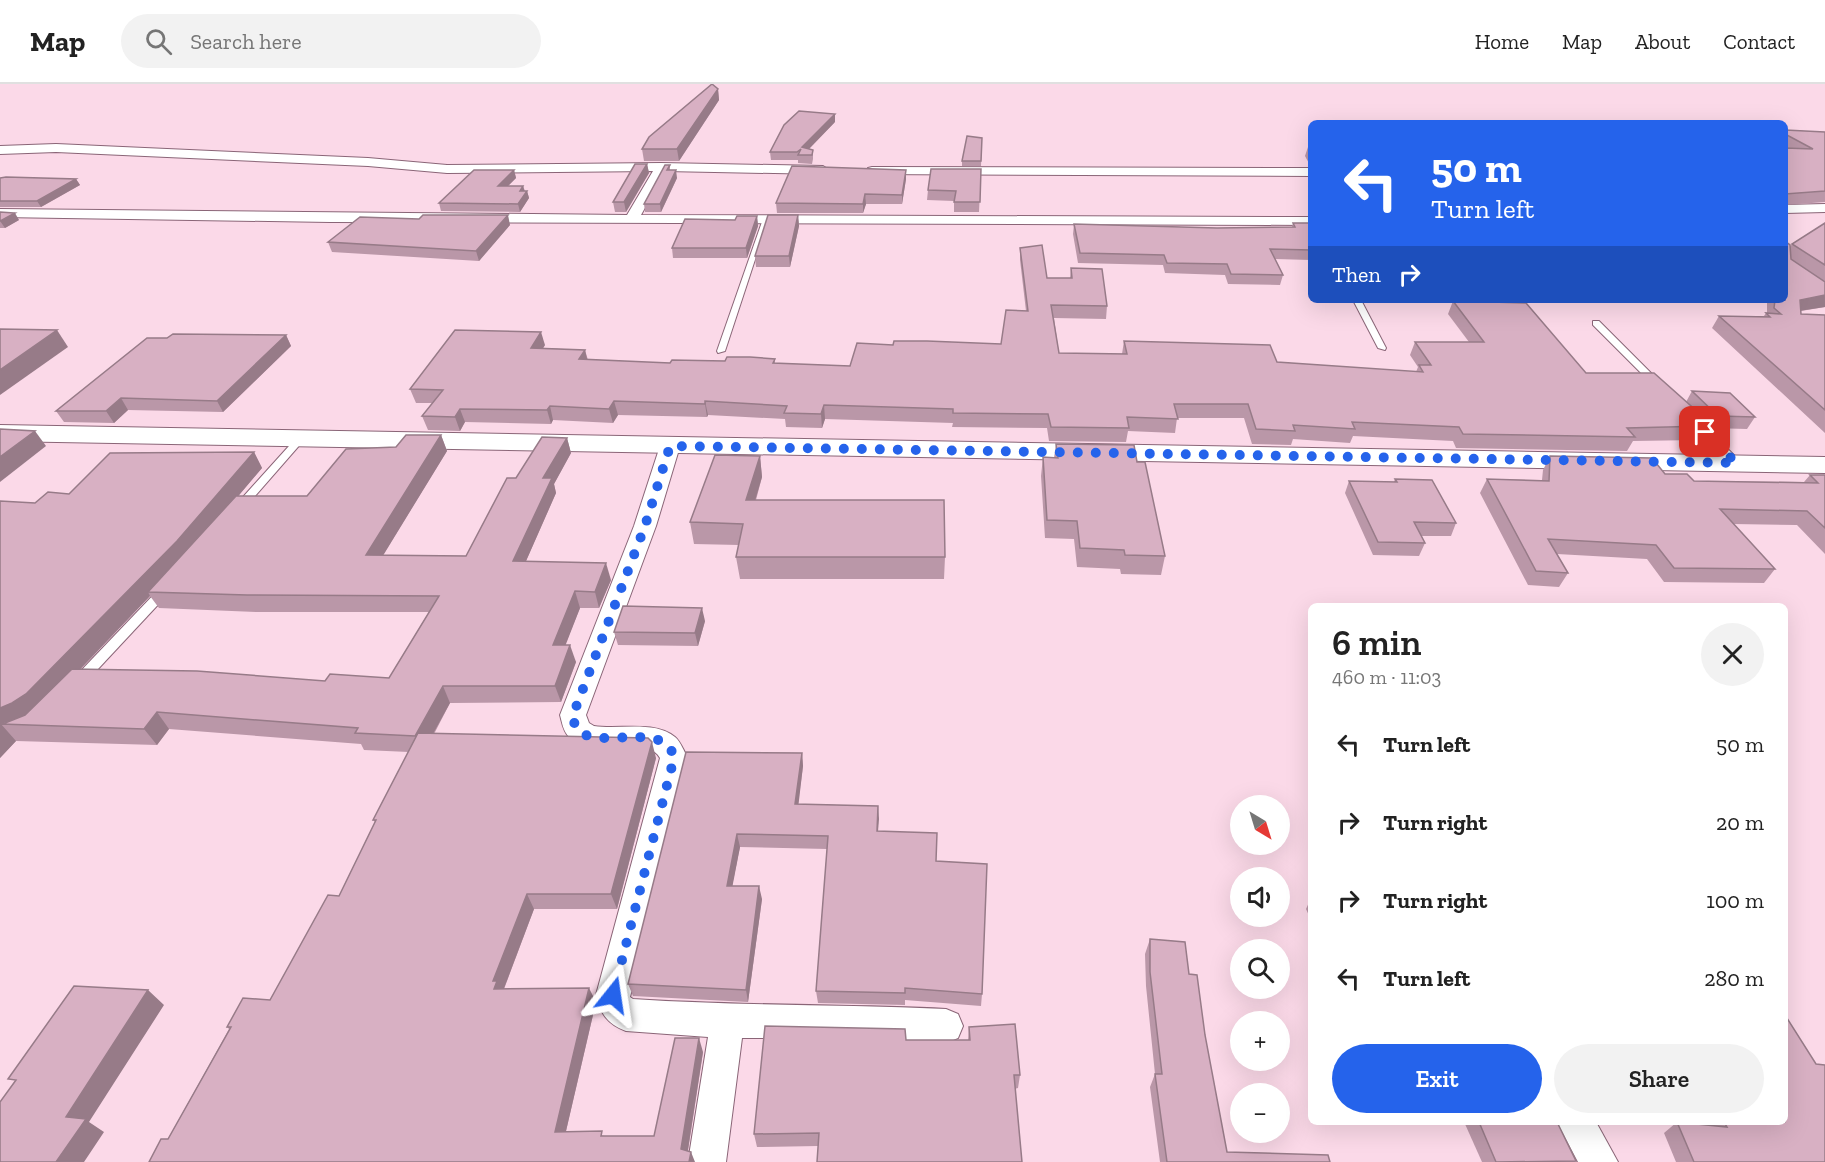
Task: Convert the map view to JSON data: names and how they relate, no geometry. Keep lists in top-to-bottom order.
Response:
{
  "north": "bottom right",
  "page": {
    "header": "Map",
    "search": "Search here",
    "nav": [
      "Home",
      "Map",
      "About",
      "Contact"
    ],
    "turn": ["50 m", "Turn left"],
    "then": "Then",
    "heading": ["6 min", "460 m · 11:03"],
    "list": [
      {
        "name": "Turn left",
        "value": "50 m"
      },
      {
        "name": "Turn right",
        "value": "20 m"
      },
      {
        "name": "Turn right",
        "value": "100 m"
      },
      {
        "name": "Turn left",
        "value": "280 m"
      }
    ],
    "map_buttons": ["+", "−"],
    "buttons": ["Exit", "Share"]
  }
}
